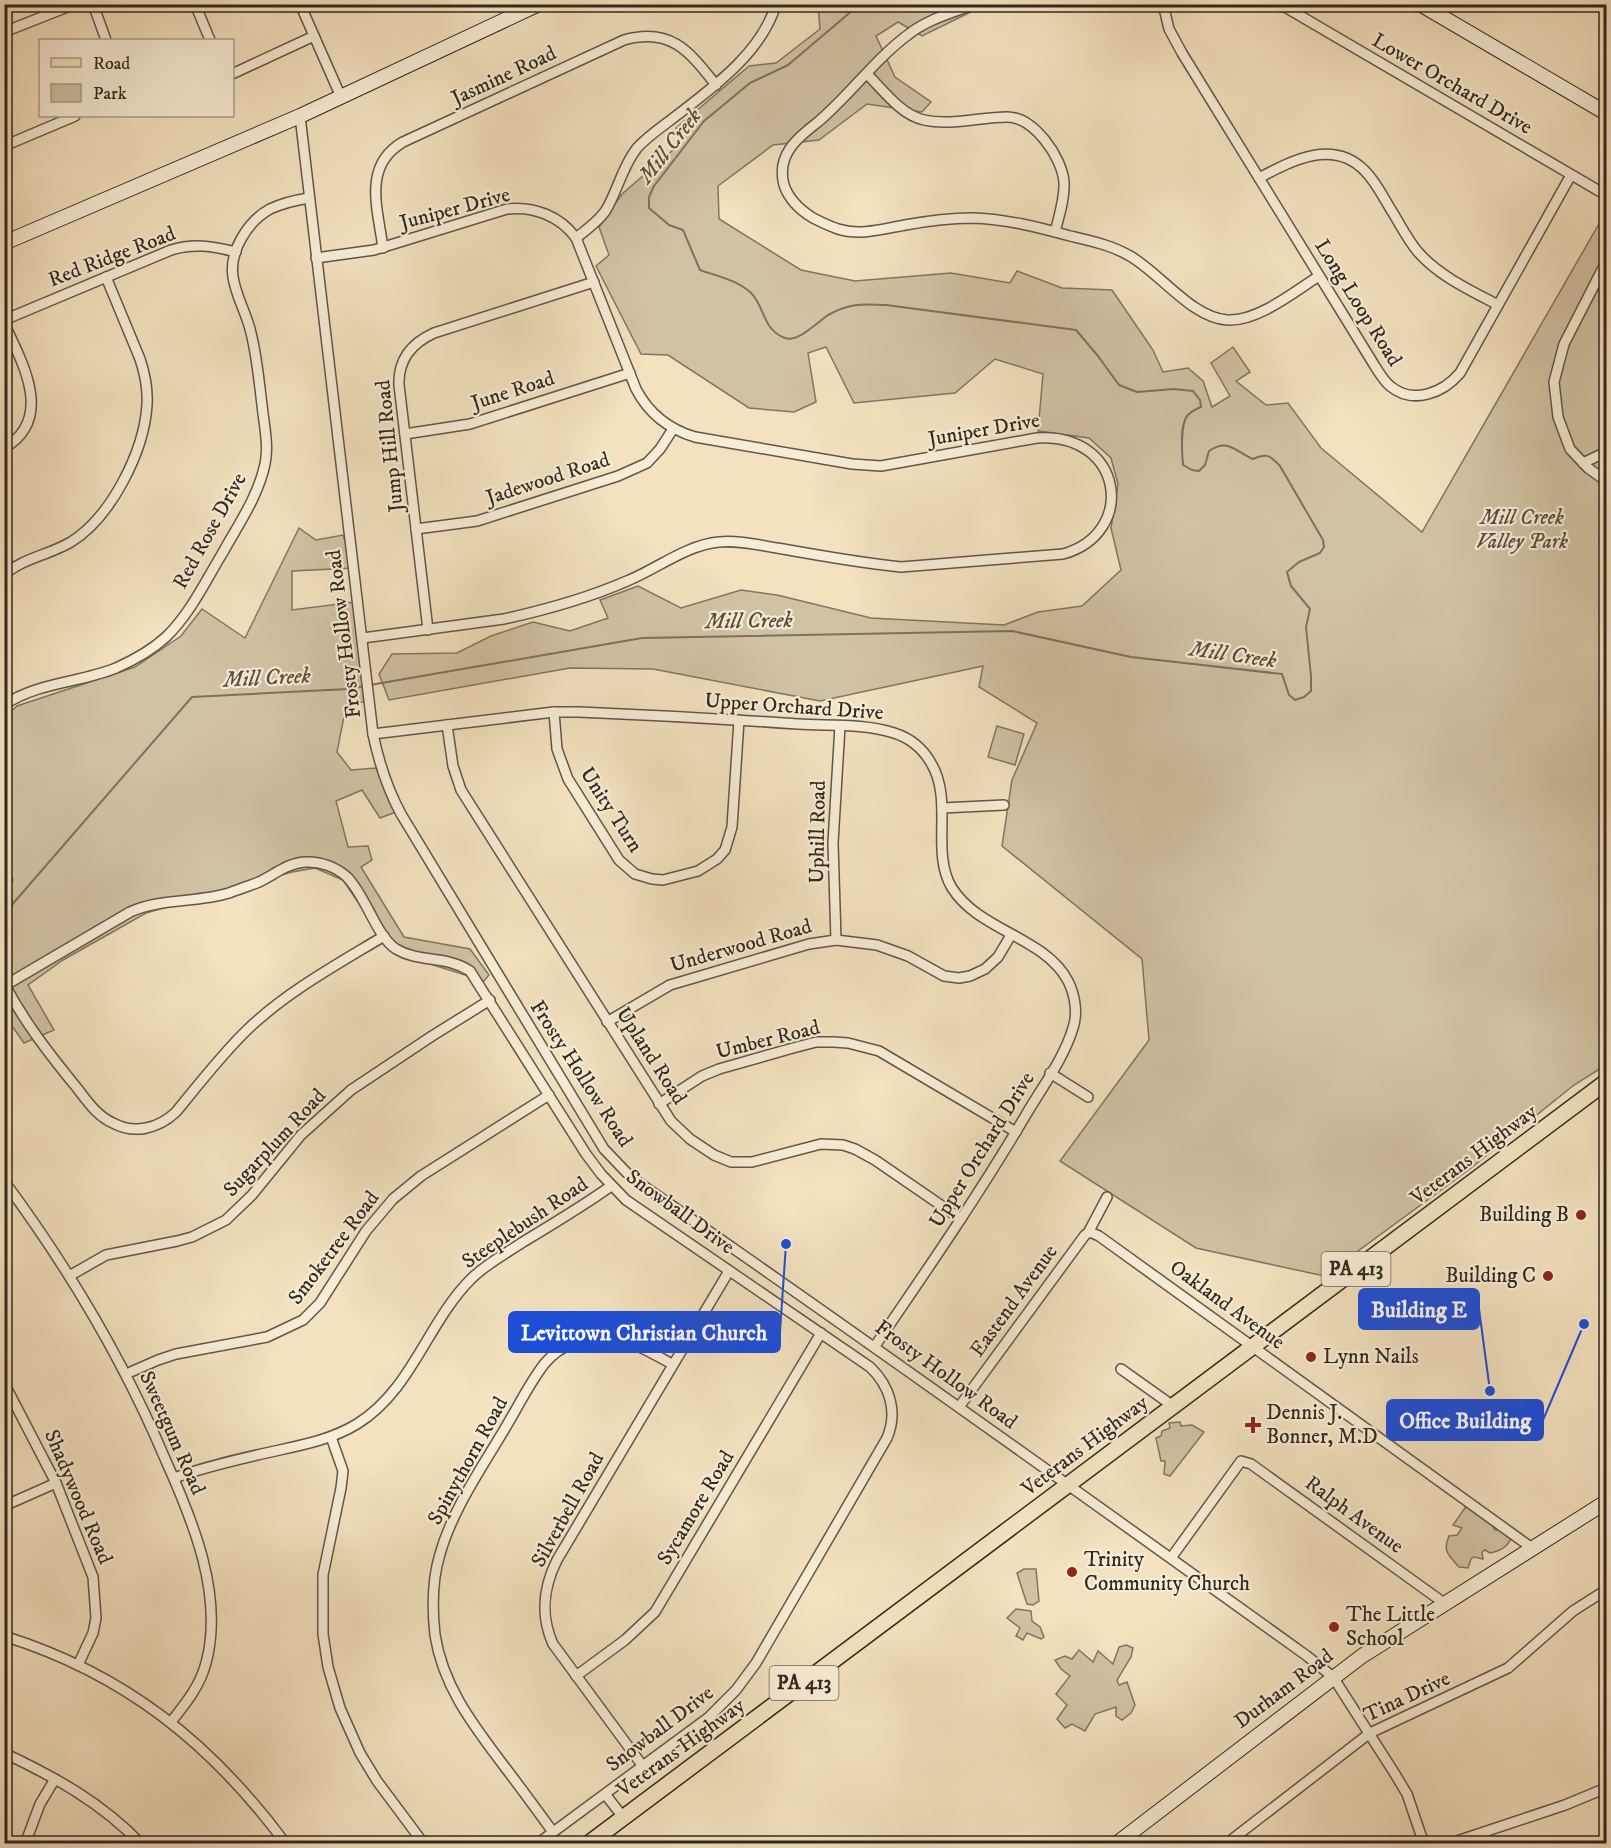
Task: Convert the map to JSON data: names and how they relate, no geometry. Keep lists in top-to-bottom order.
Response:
{
  "streets": {
    "main road": ["Veterans Highway", "PA 413", "Durham Road"],
    "street": [
      "Jasmine Road",
      "Lower Orchard Drive",
      "Juniper Drive",
      "Red Ridge Road",
      "Long Loop Road",
      "June Road",
      "Jump Hill Road",
      "Jadewood Road",
      "Red Rose Drive",
      "Frosty Hollow Road",
      "Upper Orchard Drive",
      "Unity Turn",
      "Uphill Road",
      "Underwood Road",
      "Umber Road",
      "Upland Road",
      "Sugarplum Road",
      "Snowball Drive",
      "Steeplebush Road",
      "Smoketree Road",
      "Eastend Avenue",
      "Oakland Avenue",
      "Sweetgum Road",
      "Spinythorn Road",
      "Shadywood Road",
      "Sycamore Road",
      "Silverbell Road",
      "Ralph Avenue",
      "Tina Drive"
    ]
  },
  "crossings": [
    ["Jasmine Road", "Juniper Drive"],
    ["Lower Orchard Drive", "Long Loop Road"],
    ["Juniper Drive", "June Road"],
    ["Juniper Drive", "Jump Hill Road"],
    ["Juniper Drive", "Jadewood Road"],
    ["Juniper Drive", "Frosty Hollow Road"],
    ["Red Ridge Road", "Red Rose Drive"],
    ["June Road", "Jump Hill Road"],
    ["Jump Hill Road", "Jadewood Road"],
    ["Red Rose Drive", "Frosty Hollow Road"],
    ["Frosty Hollow Road", "Upper Orchard Drive"],
    ["Frosty Hollow Road", "Veterans Highway"],
    ["Frosty Hollow Road", "Eastend Avenue"],
    ["Frosty Hollow Road", "Ralph Avenue"],
    ["Frosty Hollow Road", "Durham Road"],
    ["Frosty Hollow Road", "Tina Drive"],
    ["Upper Orchard Drive", "Unity Turn"],
    ["Upper Orchard Drive", "Uphill Road"],
    ["Upper Orchard Drive", "Underwood Road"],
    ["Upper Orchard Drive", "Umber Road"],
    ["Upper Orchard Drive", "Upland Road"],
    ["Uphill Road", "Underwood Road"],
    ["Underwood Road", "Upland Road"],
    ["Umber Road", "Upland Road"],
    ["Sugarplum Road", "Snowball Drive"],
    ["Sugarplum Road", "Sweetgum Road"],
    ["Veterans Highway", "Oakland Avenue"],
    ["Snowball Drive", "Steeplebush Road"],
    ["Snowball Drive", "Smoketree Road"],
    ["Snowball Drive", "Spinythorn Road"],
    ["Snowball Drive", "Sycamore Road"],
    ["Snowball Drive", "Silverbell Road"],
    ["Steeplebush Road", "Sweetgum Road"],
    ["Smoketree Road", "Sweetgum Road"],
    ["Eastend Avenue", "Oakland Avenue"],
    ["Oakland Avenue", "Durham Road"],
    ["Spinythorn Road", "Silverbell Road"],
    ["Sycamore Road", "Silverbell Road"],
    ["Ralph Avenue", "Durham Road"]
  ],
  "water": ["Mill Creek"],
  "parks": ["Mill Creek Valley Park"],
  "places": {
    "other": [
      "Building B",
      "Levittown Christian Church",
      "Building C",
      "Office Building",
      "Lynn Nails",
      "Building E",
      "Trinity Community Church",
      "The Little School"
    ],
    "health": ["Dennis J. Bonner, M.D"]
  },
  "legend": ["Road", "Park"]
}
